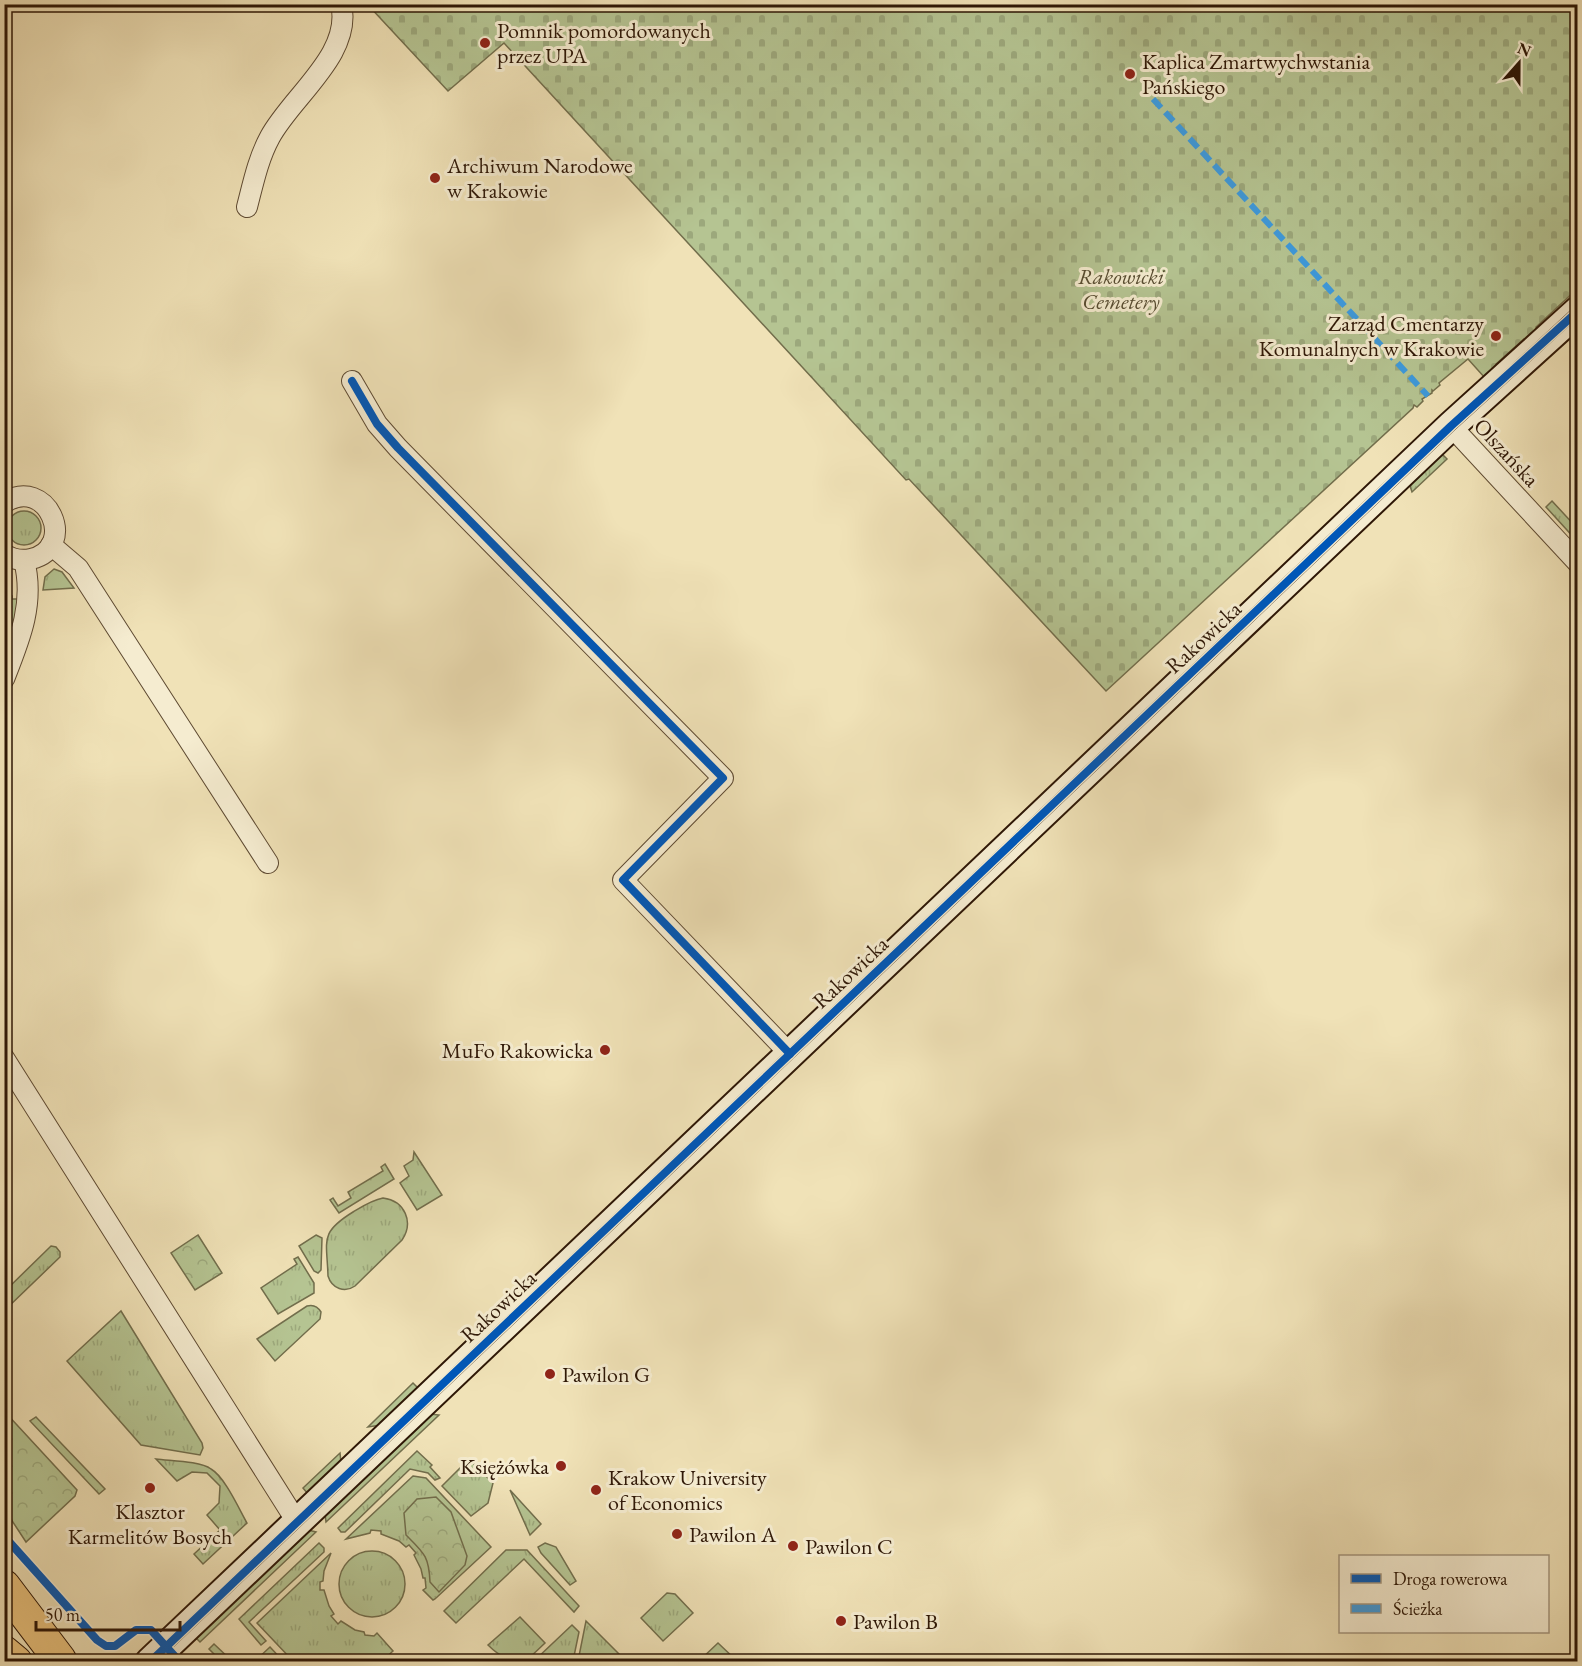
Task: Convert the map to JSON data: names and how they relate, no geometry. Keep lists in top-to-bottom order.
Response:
{
  "streets": {
    "street": ["Olszańska", "Rakowicka"]
  },
  "crossings": [
    ["Olszańska", "Rakowicka"]
  ],
  "parks": ["Rakowicki Cemetery"],
  "places": [
    "Pomnik pomordowanych przez UPA",
    "Kaplica Zmartwychwstania Pańskiego",
    "Archiwum Narodowe w Krakowie",
    "Zarząd Cmentarzy Komunalnych w Krakowie",
    "MuFo Rakowicka",
    "Pawilon G",
    "Księżówka",
    "Klasztor Karmelitów Bosych",
    "Krakow University of Economics",
    "Pawilon A",
    "Pawilon C",
    "Pawilon B"
  ],
  "legend": ["Droga rowerowa", "Ścieżka"],
  "scale_bar": "50 m",
  "north": "top"
}
